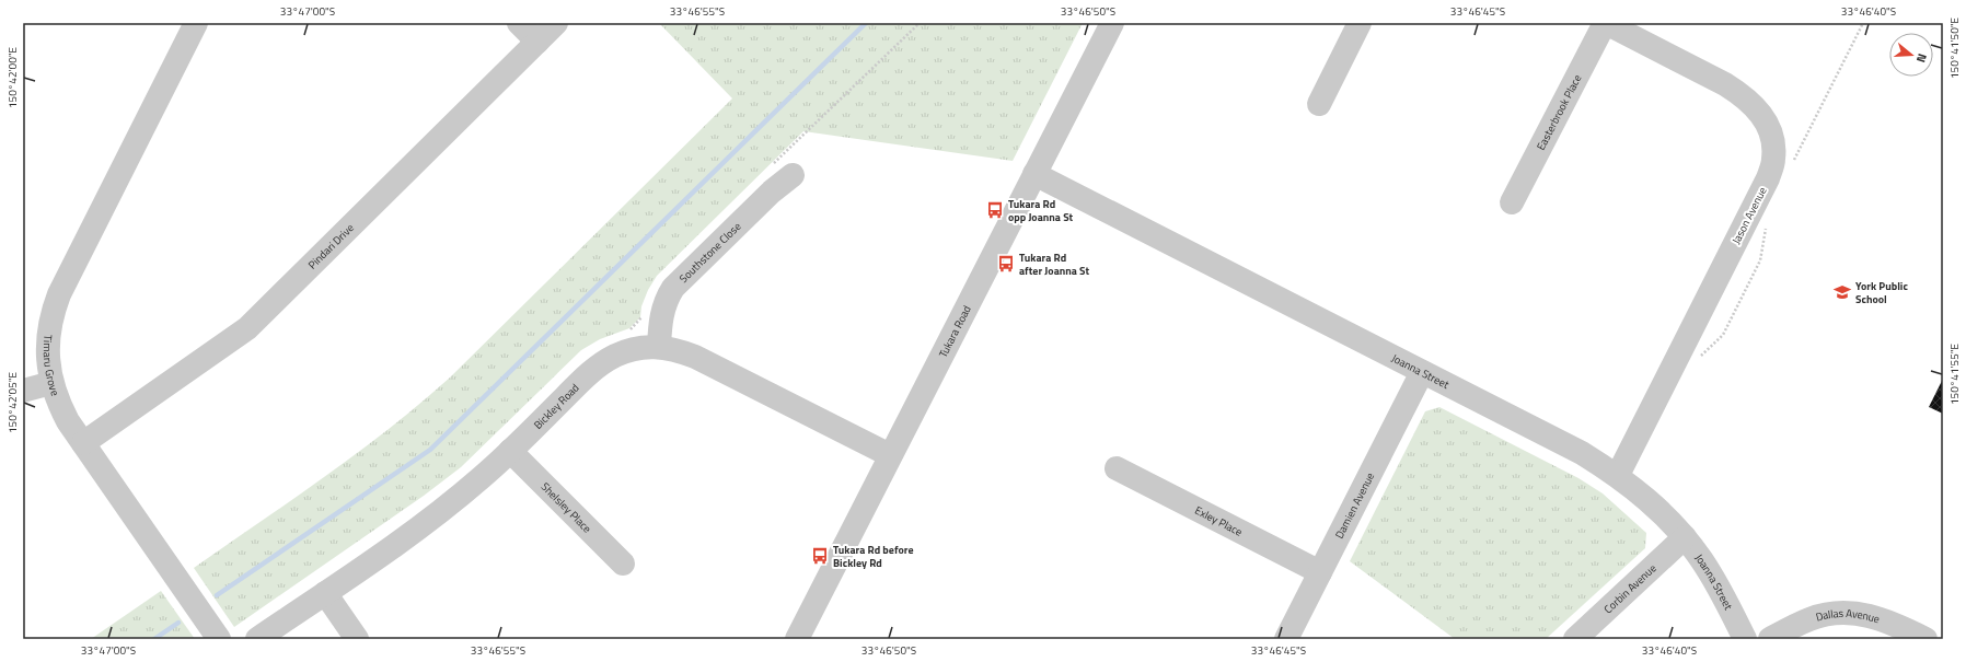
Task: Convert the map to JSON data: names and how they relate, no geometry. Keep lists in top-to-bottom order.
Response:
{
  "streets": {
    "street": [
      "Easterbrook Place",
      "Jason Avenue",
      "Pindari Drive",
      "Southstone Close",
      "Tukara Road",
      "Timaru Grove",
      "Joanna Street",
      "Bickley Road",
      "Damien Avenue",
      "Shelsley Place",
      "Exley Place",
      "Corbin Avenue",
      "Dallas Avenue"
    ]
  },
  "crossings": [
    ["Easterbrook Place", "Jason Avenue"],
    ["Jason Avenue", "Joanna Street"],
    ["Pindari Drive", "Timaru Grove"],
    ["Southstone Close", "Bickley Road"],
    ["Tukara Road", "Joanna Street"],
    ["Tukara Road", "Bickley Road"],
    ["Joanna Street", "Damien Avenue"],
    ["Joanna Street", "Corbin Avenue"],
    ["Bickley Road", "Shelsley Place"],
    ["Damien Avenue", "Exley Place"]
  ],
  "places": {
    "bus stop": ["Tukara Rd opp Joanna St", "Tukara Rd after Joanna St", "Tukara Rd before Bickley Rd"],
    "school or university": ["York Public School"]
  },
  "north": "right",
  "coordinates": [
    "33°47'00\"S",
    "33°46'55\"S",
    "33°46'50\"S",
    "33°46'45\"S",
    "33°46'40\"S",
    "150°41'50\"E",
    "150°42'00\"E",
    "150°41'55\"E",
    "150°42'05\"E"
  ]
}
